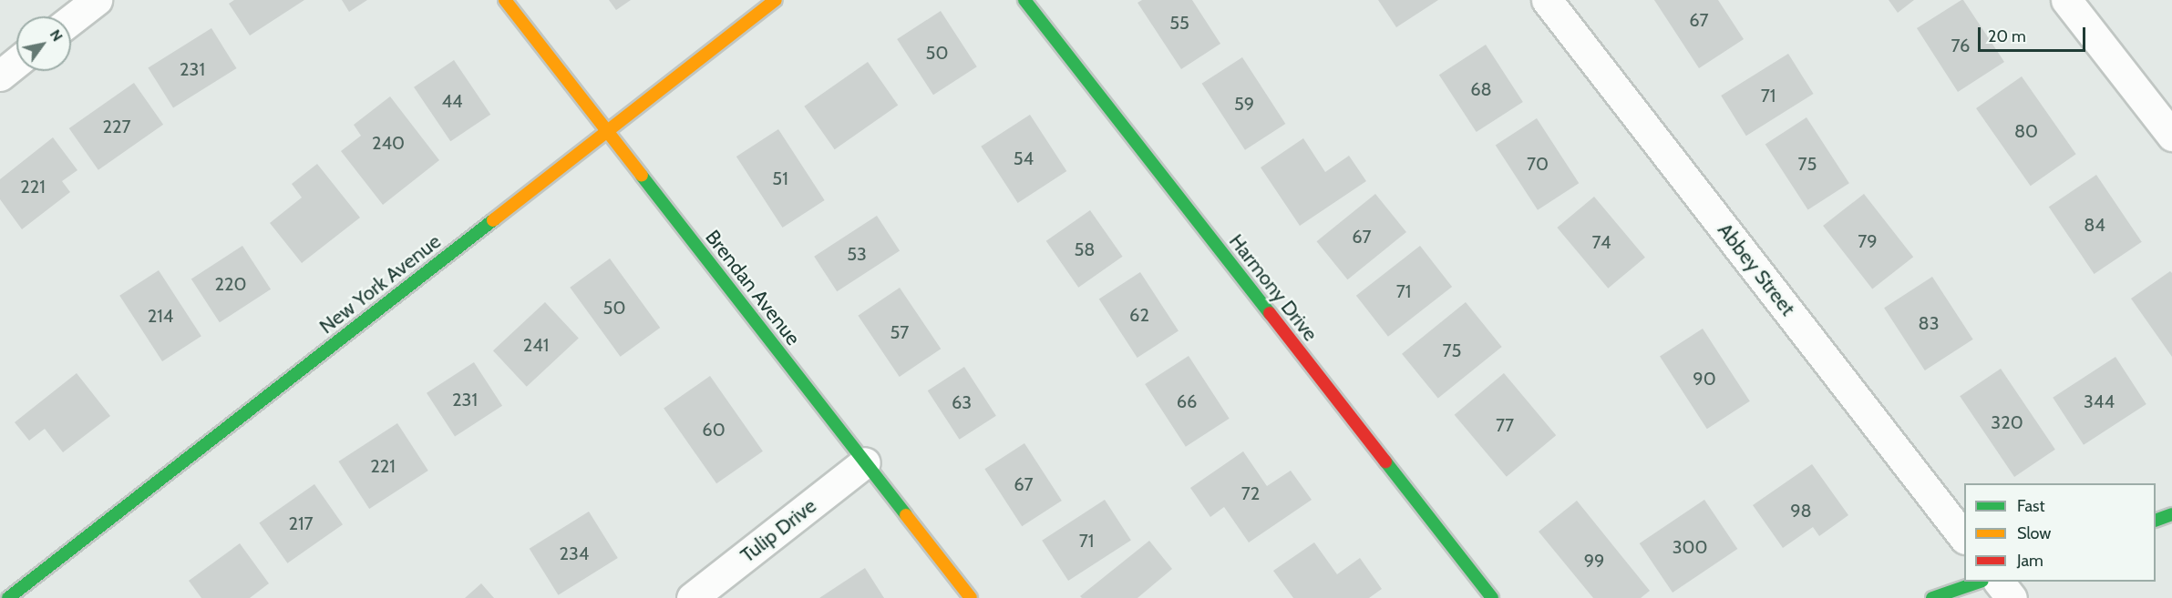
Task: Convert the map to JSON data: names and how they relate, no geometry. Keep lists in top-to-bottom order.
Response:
{
  "streets": {
    "street": [
      "Abbey Street",
      "New York Avenue",
      "Brendan Avenue",
      "Harmony Drive",
      "Tulip Drive"
    ]
  },
  "crossings": [
    ["New York Avenue", "Brendan Avenue"],
    ["Brendan Avenue", "Tulip Drive"]
  ],
  "house_numbers": [
    "67",
    "55",
    "76",
    "50",
    "231",
    "68",
    "71",
    "44",
    "59",
    "227",
    "80",
    "240",
    "54",
    "70",
    "75",
    "51",
    "221",
    "84",
    "67",
    "79",
    "74",
    "58",
    "53",
    "220",
    "71",
    "50",
    "62",
    "214",
    "83",
    "57",
    "241",
    "75",
    "90",
    "231",
    "66",
    "344",
    "63",
    "320",
    "77",
    "60",
    "221",
    "67",
    "72",
    "98",
    "217",
    "71",
    "300",
    "234",
    "99"
  ],
  "legend": ["Fast", "Slow", "Jam"],
  "scale_bar": "20 m",
  "north": "top right"
}
